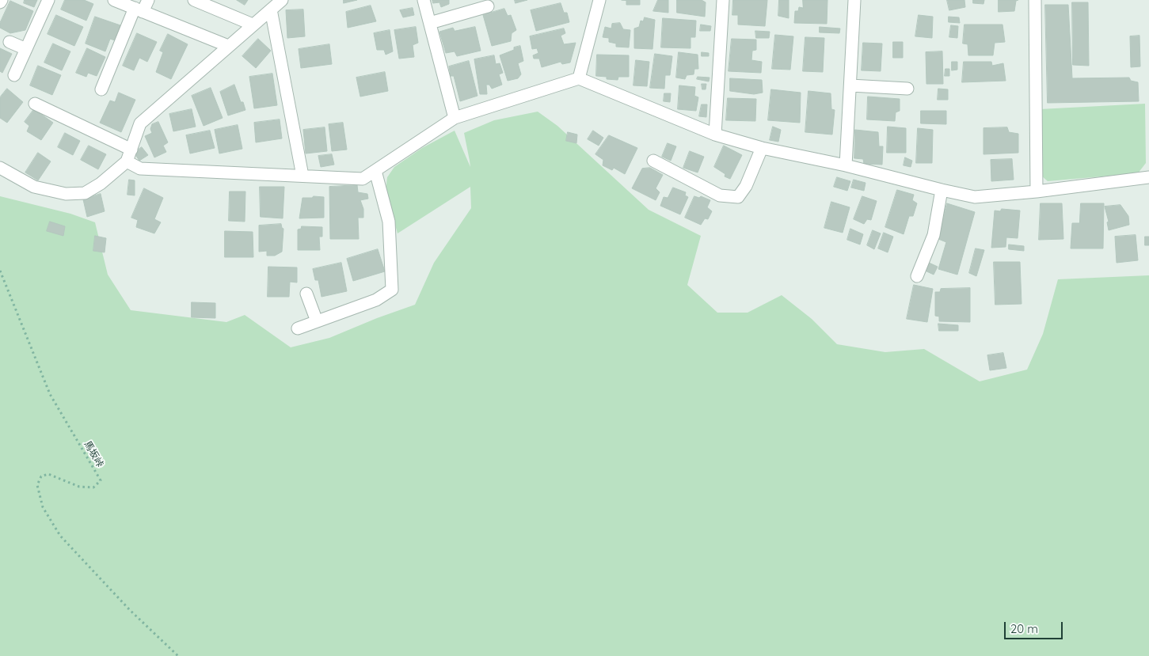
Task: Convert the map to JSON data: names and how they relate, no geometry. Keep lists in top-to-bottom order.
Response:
{
  "streets": {
    "path": ["馬坂峠"]
  },
  "scale_bar": "20 m"
}
